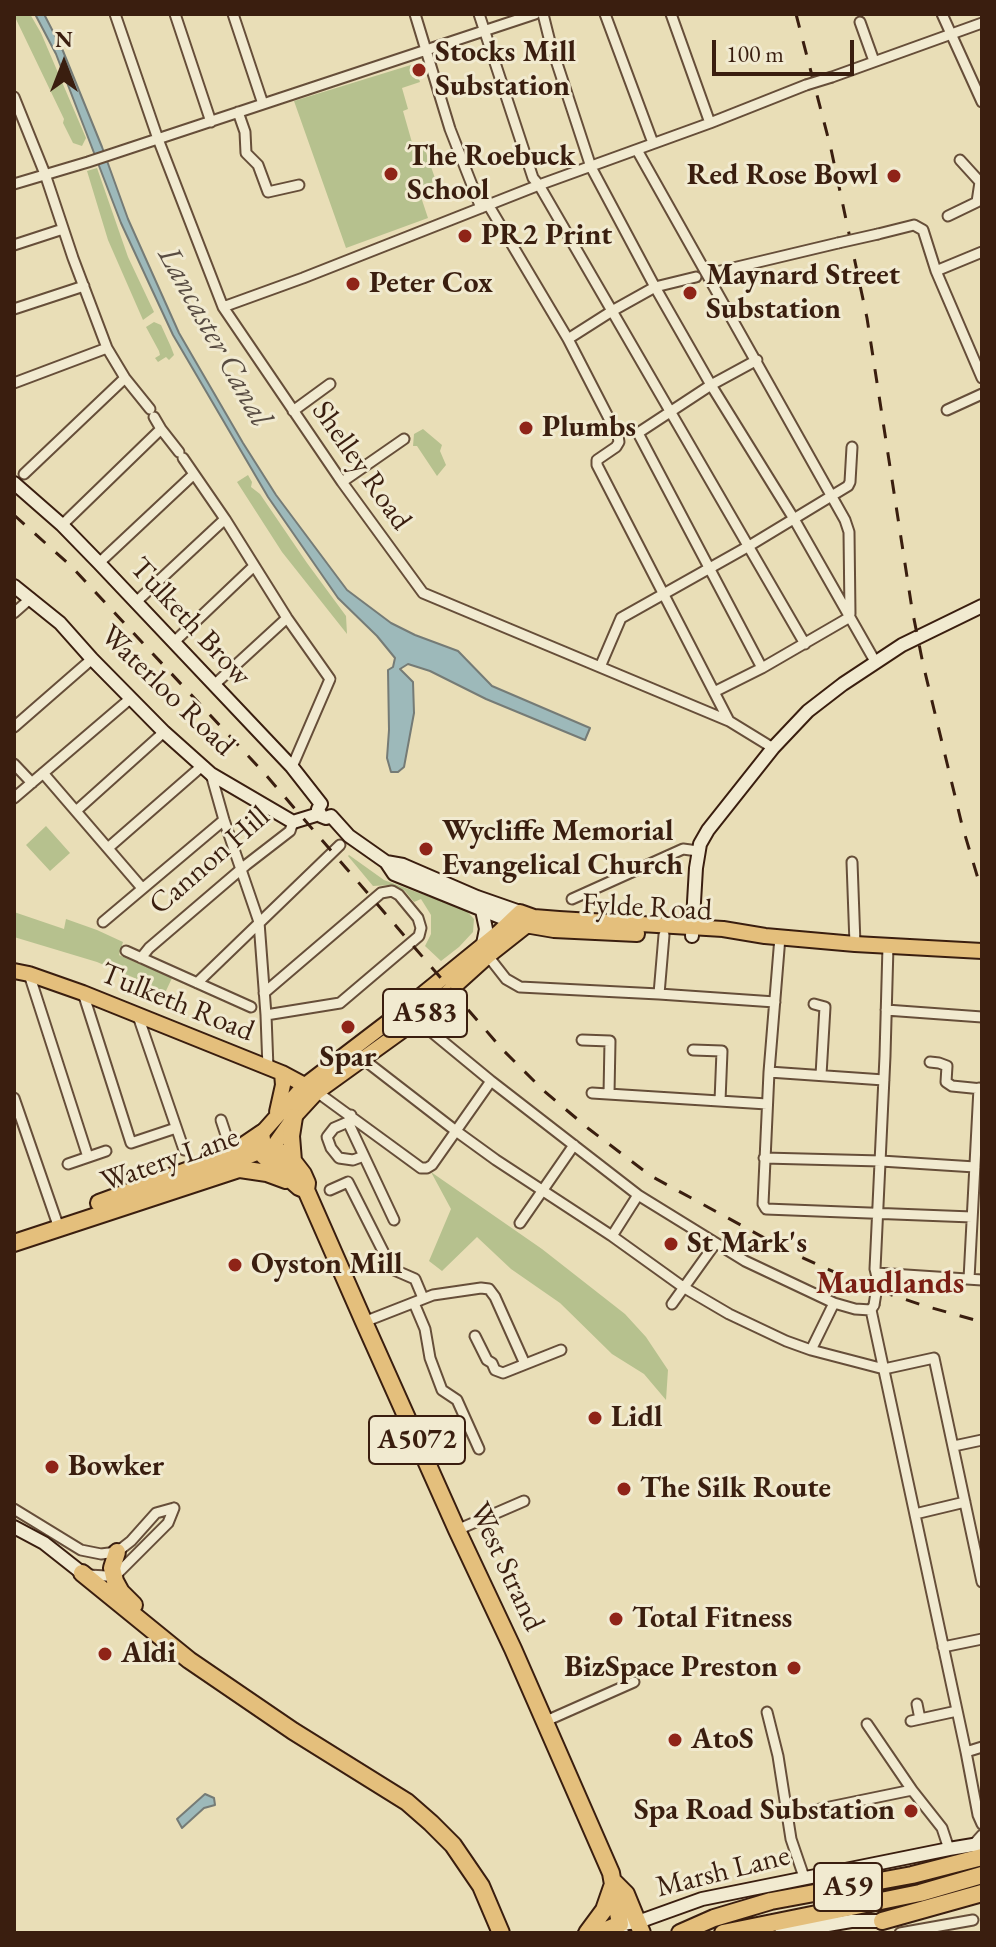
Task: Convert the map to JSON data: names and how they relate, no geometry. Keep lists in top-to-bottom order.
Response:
{
  "streets": {
    "highway": [
      "A583",
      "Watery Lane",
      "A5072",
      "West Strand",
      "A59"
    ],
    "main road": ["Fylde Road", "Tulketh Road"],
    "street": [
      "Shelley Road",
      "Tulketh Brow",
      "Waterloo Road",
      "Cannon Hill",
      "Marsh Lane"
    ]
  },
  "crossings": [
    ["Tulketh Brow", "Cannon Hill"],
    ["Tulketh Brow", "Fylde Road"],
    ["Tulketh Brow", "A583"],
    ["Waterloo Road", "Cannon Hill"],
    ["Fylde Road", "A583"],
    ["Tulketh Road", "A583"],
    ["Tulketh Road", "Watery Lane"],
    ["A583", "Watery Lane"],
    ["Watery Lane", "A5072"],
    ["A5072", "West Strand"],
    ["West Strand", "Marsh Lane"],
    ["Marsh Lane", "A59"]
  ],
  "districts": ["Maudlands"],
  "water": ["Lancaster Canal"],
  "places": [
    "Stocks Mill Substation",
    "The Roebuck School",
    "Red Rose Bowl",
    "PR2 Print",
    "Peter Cox",
    "Maynard Street Substation",
    "Plumbs",
    "Wycliffe Memorial Evangelical Church",
    "Spar",
    "St Mark's",
    "Oyston Mill",
    "Lidl",
    "Bowker",
    "The Silk Route",
    "Total Fitness",
    "Aldi",
    "BizSpace Preston",
    "AtoS",
    "Spa Road Substation"
  ],
  "scale_bar": "100 m",
  "north": "top"
}
